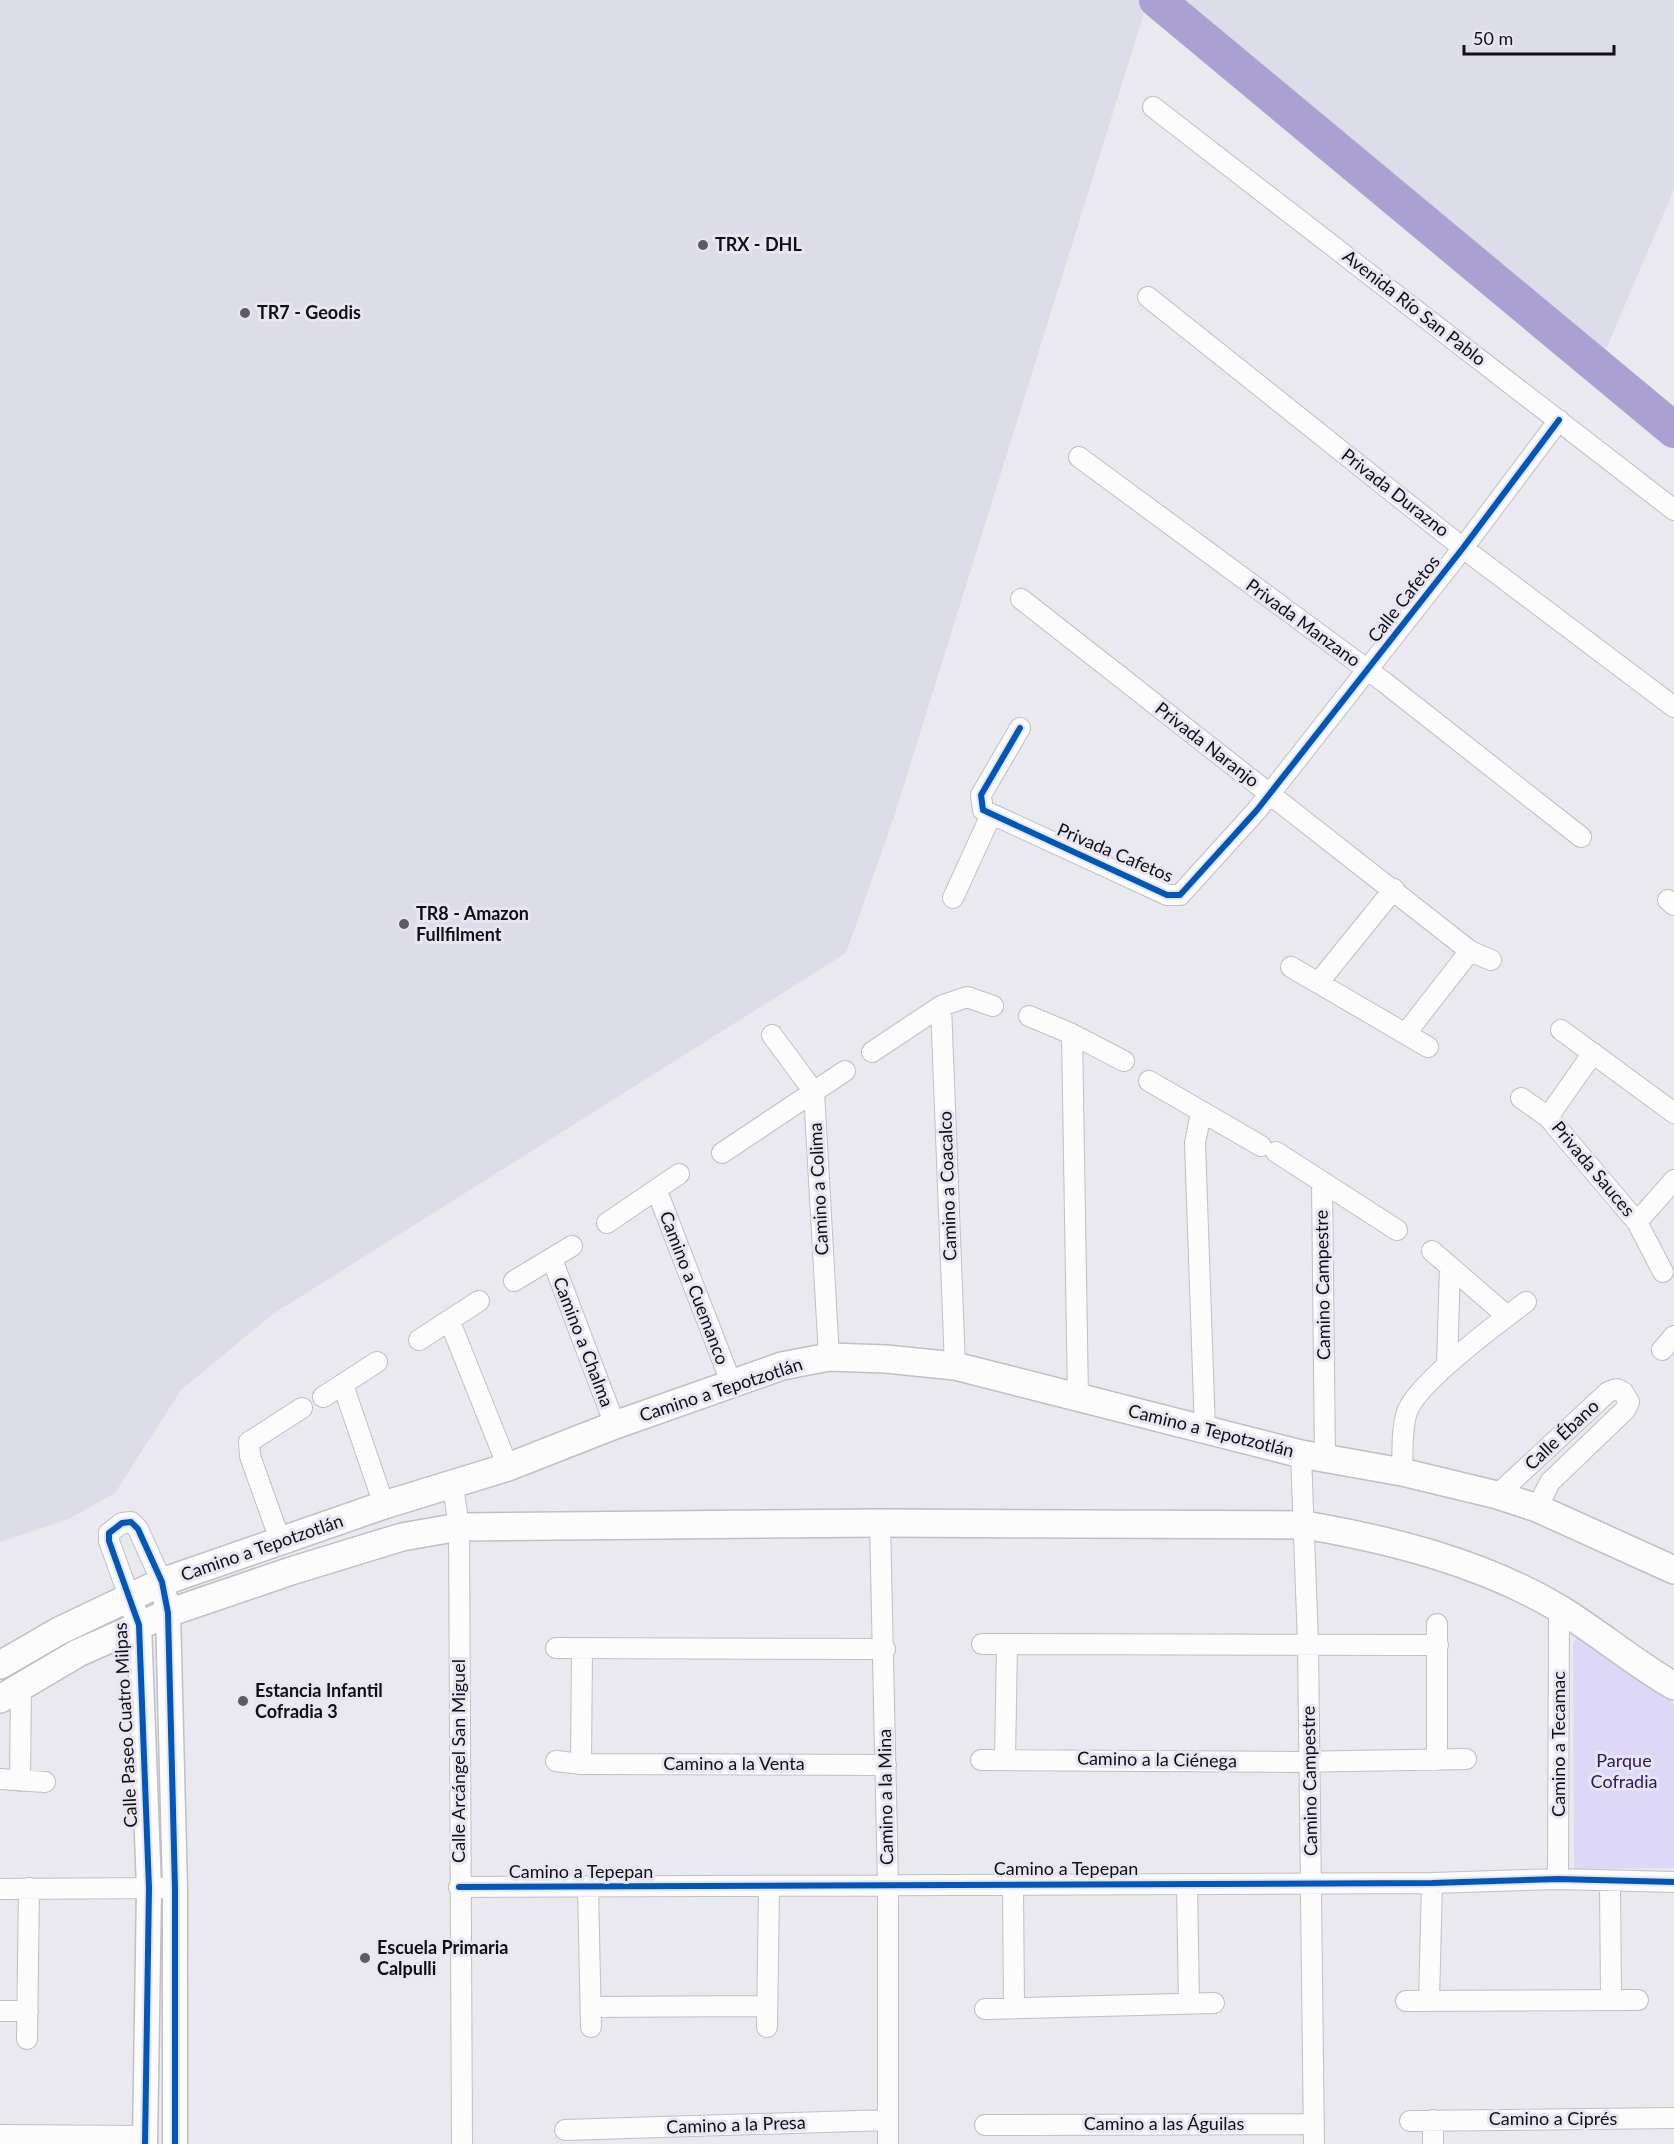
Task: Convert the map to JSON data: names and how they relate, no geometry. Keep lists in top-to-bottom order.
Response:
{
  "streets": {
    "main road": ["Camino a Tepotzotlán"],
    "street": [
      "Avenida Río San Pablo",
      "Privada Durazno",
      "Calle Cafetos",
      "Privada Manzano",
      "Privada Naranjo",
      "Privada Cafetos",
      "Privada Sauces",
      "Camino a Coacalco",
      "Camino a Colima",
      "Camino Campestre",
      "Camino a Cuemanco",
      "Camino a Chalma",
      "Calle Ébano",
      "Calle Paseo Cuatro Milpas",
      "Camino a Tecamac",
      "Camino a la Ciénega",
      "Calle Arcángel San Miguel",
      "Camino a la Venta",
      "Camino a la Mina",
      "Camino a Tepepan",
      "Camino a Ciprés",
      "Camino a las Águilas",
      "Camino a la Presa"
    ]
  },
  "crossings": [
    ["Avenida Río San Pablo", "Calle Cafetos"],
    ["Privada Durazno", "Calle Cafetos"],
    ["Calle Cafetos", "Privada Manzano"],
    ["Calle Cafetos", "Privada Naranjo"],
    ["Calle Cafetos", "Privada Cafetos"],
    ["Privada Naranjo", "Privada Cafetos"],
    ["Camino a Coacalco", "Camino a Tepotzotlán"],
    ["Camino a Colima", "Camino a Tepotzotlán"],
    ["Camino Campestre", "Camino a Tepotzotlán"],
    ["Camino Campestre", "Camino a la Ciénega"],
    ["Camino Campestre", "Camino a Tepepan"],
    ["Camino Campestre", "Camino a las Águilas"],
    ["Camino a Cuemanco", "Camino a Tepotzotlán"],
    ["Camino a Chalma", "Camino a Tepotzotlán"],
    ["Camino a Tepotzotlán", "Calle Ébano"],
    ["Camino a Tepotzotlán", "Calle Paseo Cuatro Milpas"],
    ["Camino a Tepotzotlán", "Camino a Tecamac"],
    ["Camino a Tepotzotlán", "Calle Arcángel San Miguel"],
    ["Camino a Tepotzotlán", "Camino a la Mina"],
    ["Camino a Tecamac", "Camino a Tepepan"],
    ["Calle Arcángel San Miguel", "Camino a Tepepan"],
    ["Camino a la Venta", "Camino a la Mina"],
    ["Camino a la Mina", "Camino a Tepepan"],
    ["Camino a la Mina", "Camino a la Presa"]
  ],
  "parks": ["Parque Cofradia"],
  "places": [
    "TRX - DHL",
    "TR7 - Geodis",
    "TR8 - Amazon Fullfilment",
    "Estancia Infantil Cofradia 3",
    "Escuela Primaria Calpulli"
  ],
  "scale_bar": "50 m"
}
